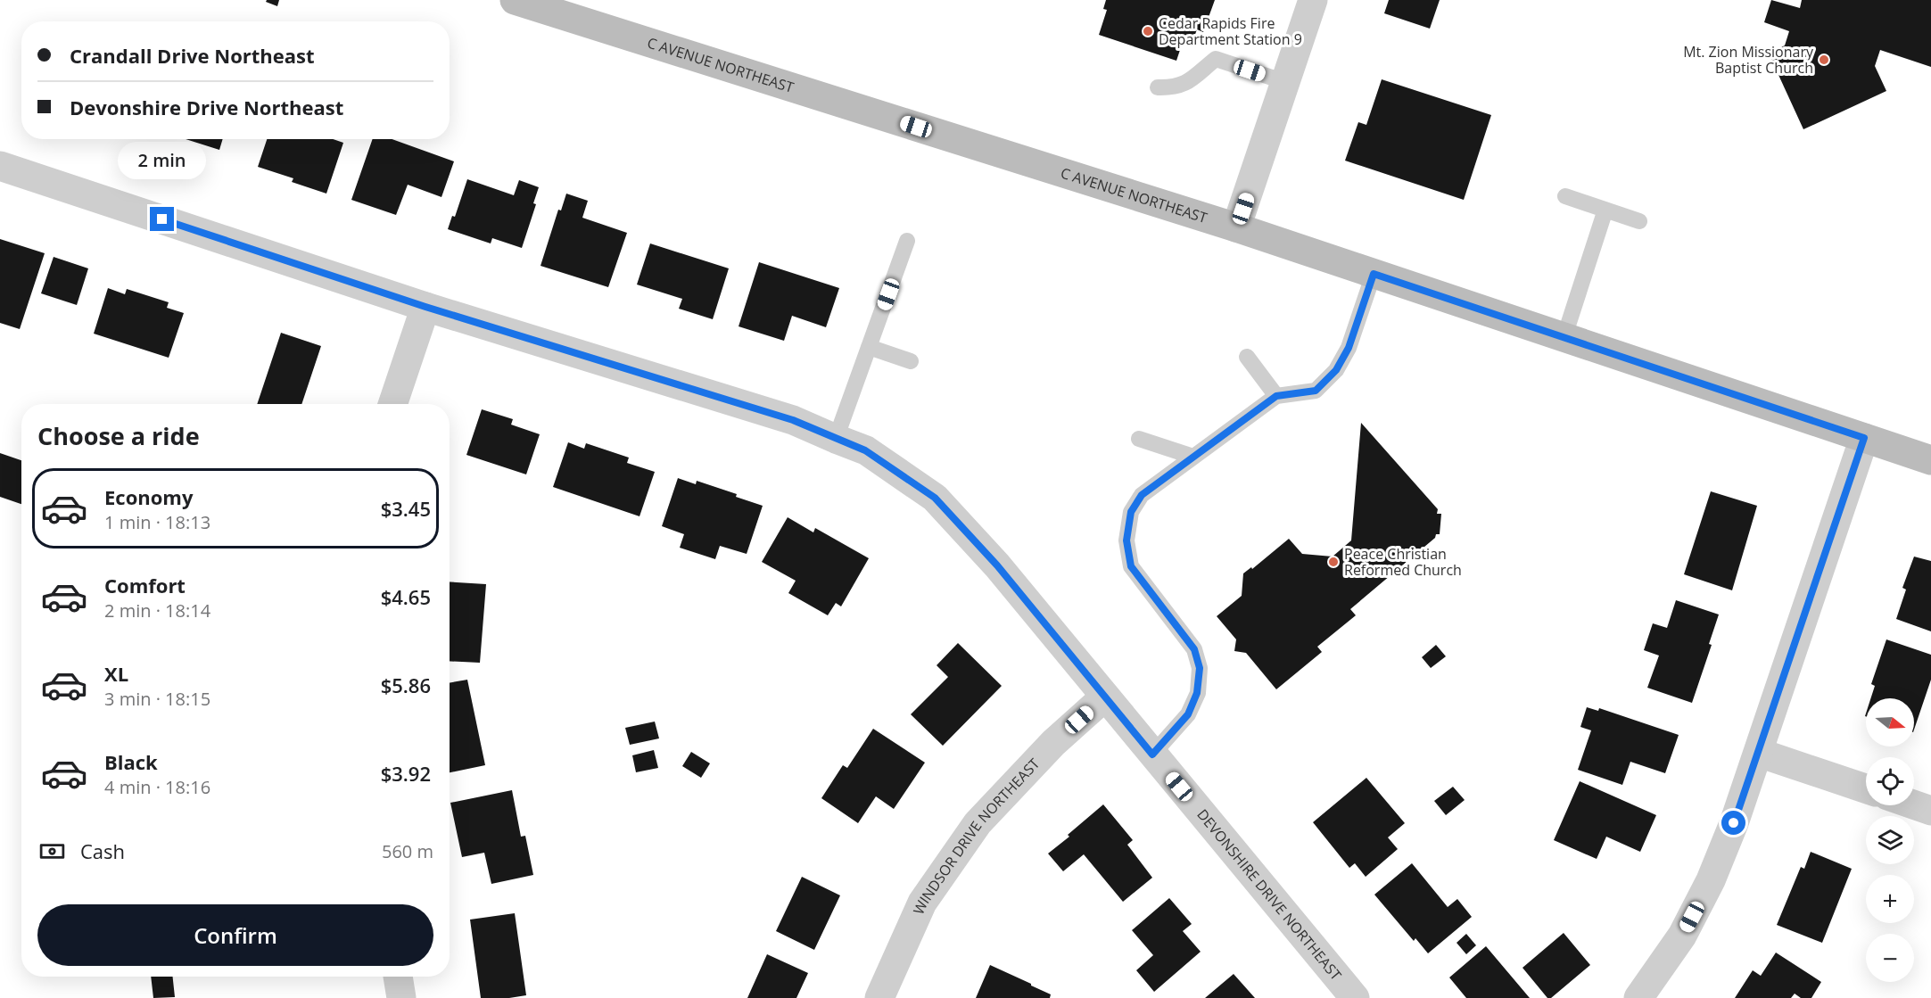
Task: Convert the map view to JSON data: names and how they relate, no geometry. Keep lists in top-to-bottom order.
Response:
{
  "streets": {
    "street": ["C AVENUE NORTHEAST", "WINDSOR DRIVE NORTHEAST", "DEVONSHIRE DRIVE NORTHEAST"]
  },
  "crossings": [
    ["WINDSOR DRIVE NORTHEAST", "DEVONSHIRE DRIVE NORTHEAST"]
  ],
  "places": ["Cedar Rapids Fire Department Station 9", "Mt. Zion Missionary Baptist Church", "Peace Christian Reformed Church"],
  "north": "right",
  "page": {
    "banner": ["Crandall Drive Northeast", "Devonshire Drive Northeast"],
    "bubble": "2 min",
    "heading": "Choose a ride",
    "list": [
      {
        "name": "Economy",
        "note": "1 min · 18:13",
        "value": "$3.45"
      },
      {
        "name": "Comfort",
        "note": "2 min · 18:14",
        "value": "$4.65"
      },
      {
        "name": "XL",
        "note": "3 min · 18:15",
        "value": "$5.86"
      },
      {
        "name": "Black",
        "note": "4 min · 18:16",
        "value": "$3.92"
      }
    ],
    "map_buttons": ["+", "−"],
    "pay": ["Cash", "560 m"],
    "buttons": "Confirm"
  }
}
